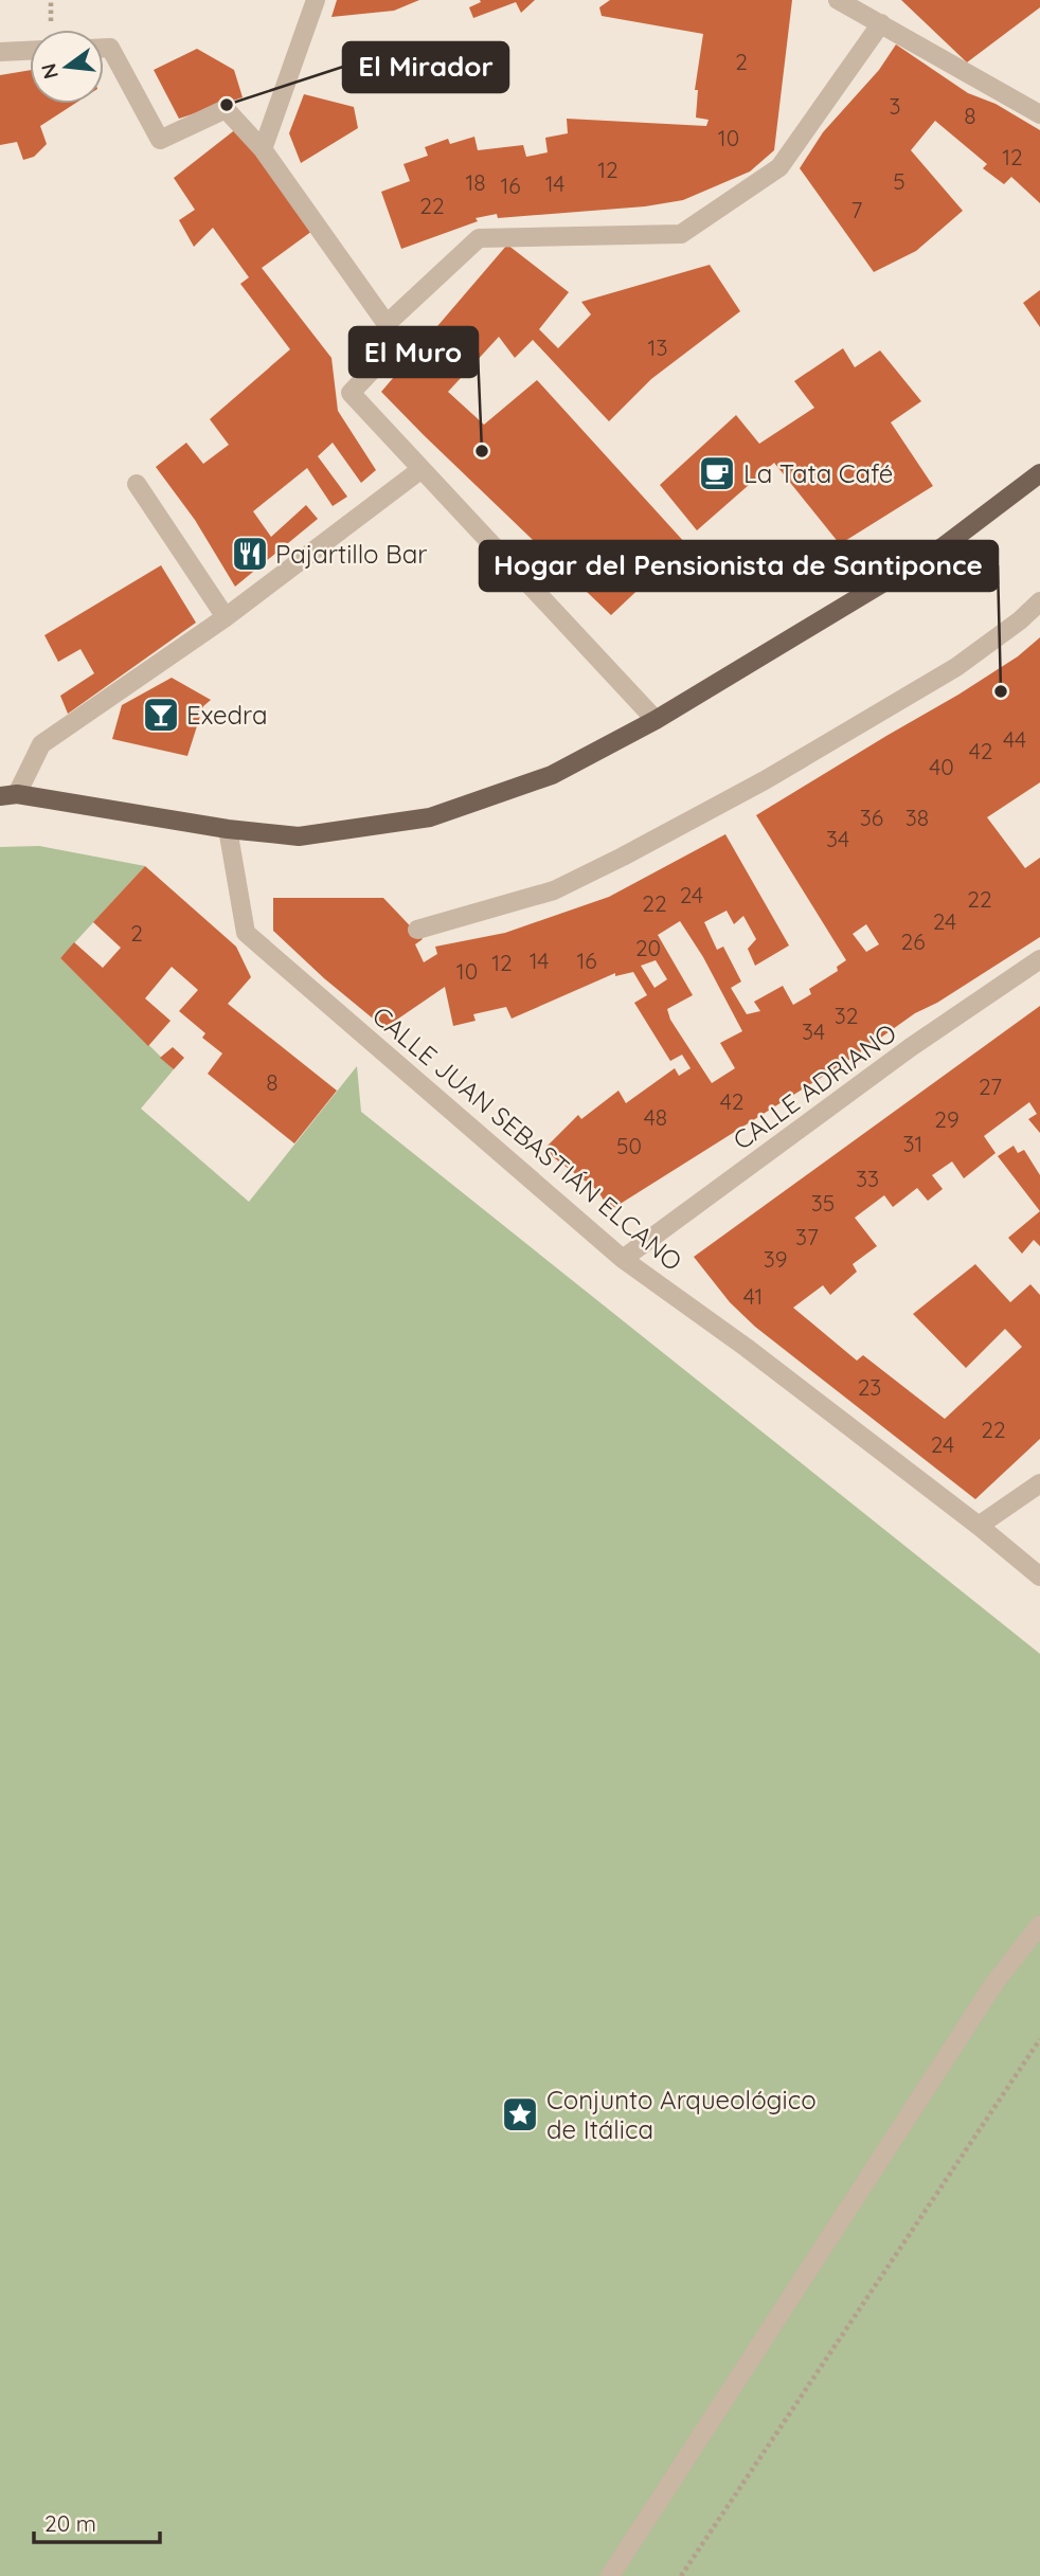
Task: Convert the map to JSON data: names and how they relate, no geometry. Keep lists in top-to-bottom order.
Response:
{
  "streets": {
    "street": ["CALLE ADRIANO", "CALLE JUAN SEBASTIÁN ELCANO"]
  },
  "crossings": [
    ["CALLE ADRIANO", "CALLE JUAN SEBASTIÁN ELCANO"]
  ],
  "places": {
    "other": ["El Mirador", "El Muro", "Hogar del Pensionista de Santiponce"],
    "cafe": ["La Tata Café"],
    "restaurant": ["Pajartillo Bar"],
    "bar": ["Exedra"],
    "place": ["Conjunto Arqueológico de Itálica"]
  },
  "house_numbers": [
    "2",
    "3",
    "8",
    "10",
    "12",
    "12",
    "5",
    "18",
    "14",
    "16",
    "22",
    "7",
    "13",
    "44",
    "42",
    "40",
    "36",
    "38",
    "34",
    "24",
    "22",
    "22",
    "24",
    "2",
    "26",
    "20",
    "14",
    "16",
    "12",
    "10",
    "32",
    "34",
    "8",
    "27",
    "42",
    "48",
    "29",
    "31",
    "50",
    "33",
    "35",
    "37",
    "39",
    "41",
    "23",
    "22",
    "24"
  ],
  "scale_bar": "20 m",
  "north": "left"
}
